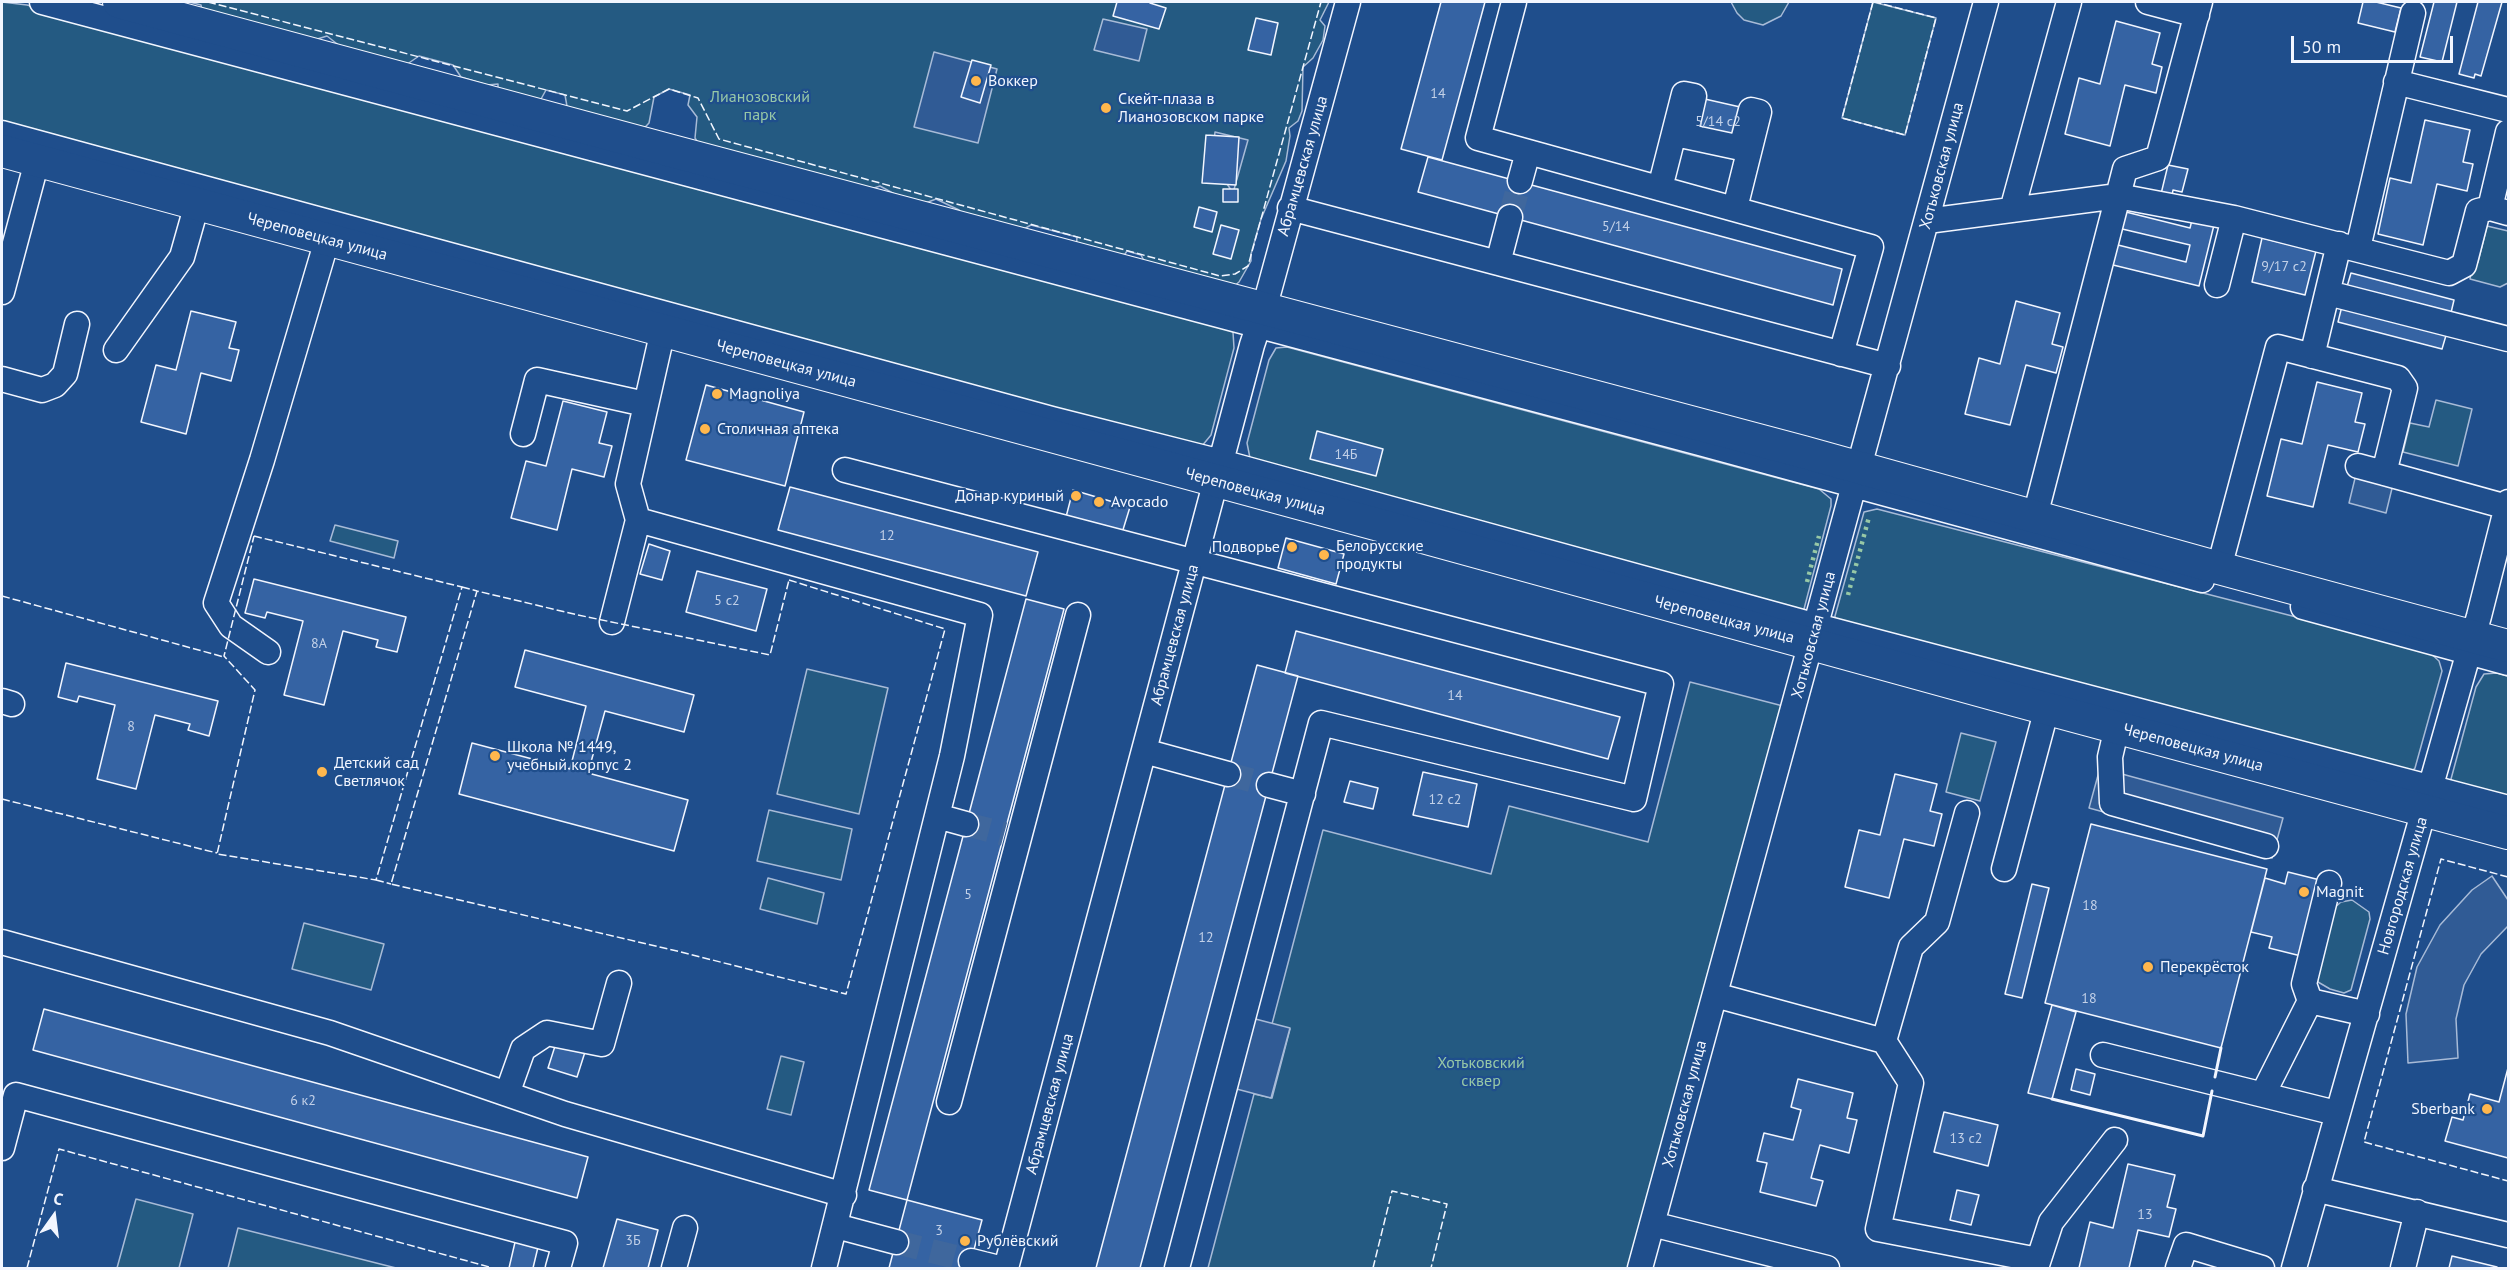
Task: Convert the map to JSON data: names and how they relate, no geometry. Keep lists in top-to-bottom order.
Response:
{
  "streets": {
    "main road": ["Череповецкая улица"],
    "street": ["Абрамцевская улица", "Хотьковская улица", "Новгородская улица"]
  },
  "crossings": [
    ["Абрамцевская улица", "Череповецкая улица"],
    ["Хотьковская улица", "Череповецкая улица"],
    ["Череповецкая улица", "Новгородская улица"]
  ],
  "parks": ["Лианозовский парк", "Хотьковский сквер"],
  "places": [
    "Воккер",
    "Скейт-плаза в Лианозовском парке",
    "Magnoliya",
    "Столичная аптека",
    "Донар куриный",
    "Avocado",
    "Подворье",
    "Белорусские продукты",
    "Школа № 1449, учебный корпус 2",
    "Детский сад Светлячок",
    "Magnit",
    "Перекрёсток",
    "Sberbank",
    "Рублёвский"
  ],
  "house_numbers": [
    "14",
    "5/14 с2",
    "5/14",
    "9/17 с2",
    "14Б",
    "12",
    "5 с2",
    "8А",
    "14",
    "8",
    "12 с2",
    "5",
    "18",
    "12",
    "18",
    "6 к2",
    "13 с2",
    "13",
    "3",
    "3Б"
  ],
  "scale_bar": "50 m",
  "north": "top"
}
